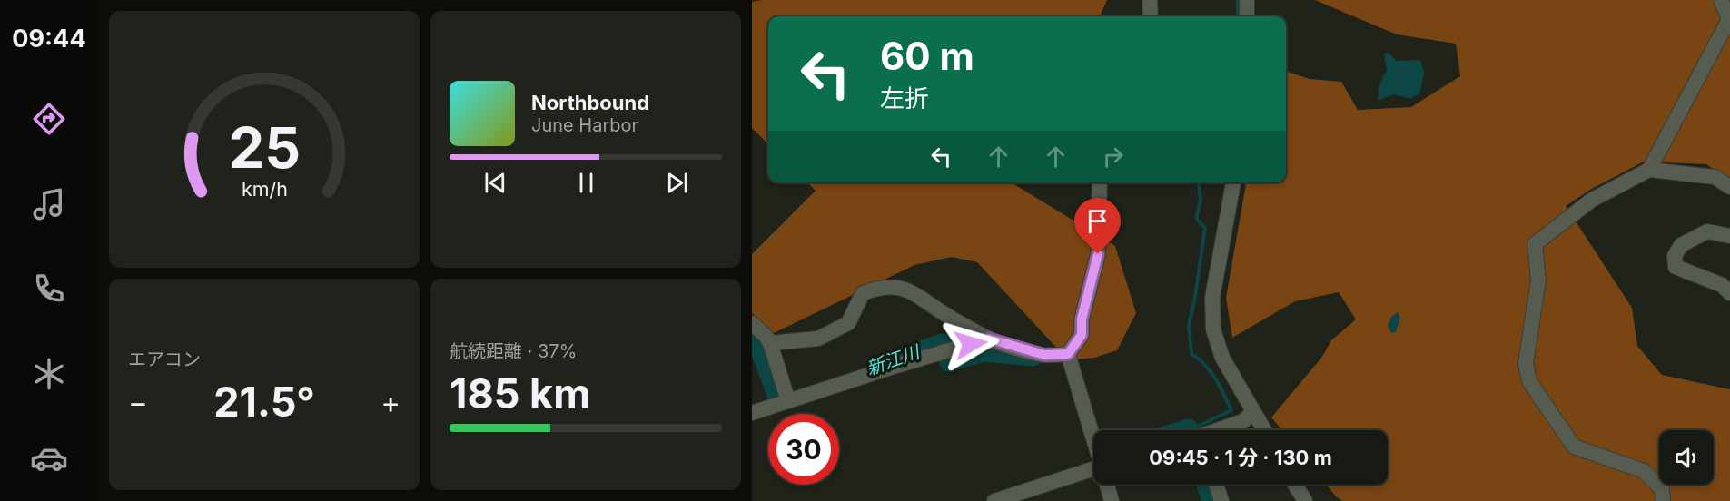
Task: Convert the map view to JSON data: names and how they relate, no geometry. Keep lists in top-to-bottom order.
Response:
{
  "water": ["新江川"],
  "page": {
    "tabs": "09:44",
    "turn": ["60 m", "左折"],
    "song": ["Northbound", "June Harbor"],
    "tile": [
      "エアコン",
      ["航続距離 · 37%", "185 km"]
    ],
    "heat": ["−", "21.5°", "+"],
    "limit": "30",
    "trip": "09:45 · 1 分 · 130 m",
    "gauge": ["25", "km/h"]
  }
}
